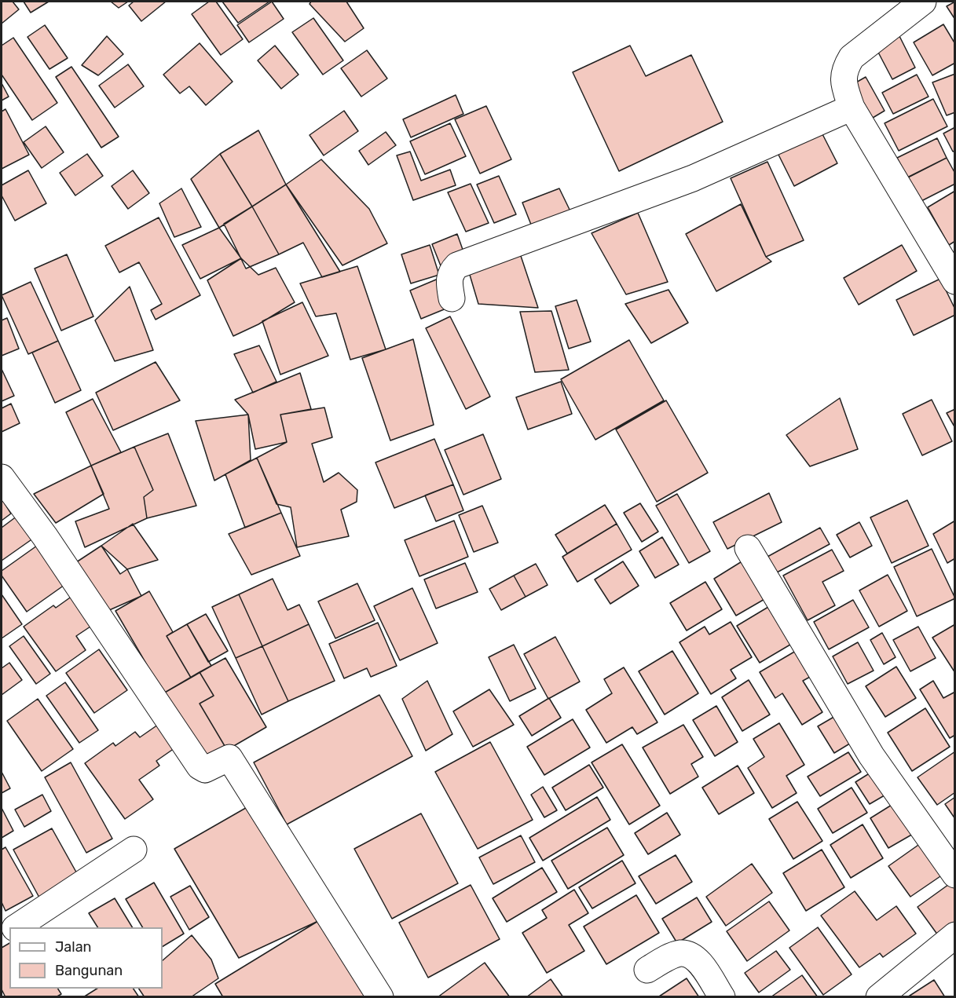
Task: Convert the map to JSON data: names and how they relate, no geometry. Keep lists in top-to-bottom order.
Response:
{
  "legend": ["Jalan", "Bangunan"]
}
